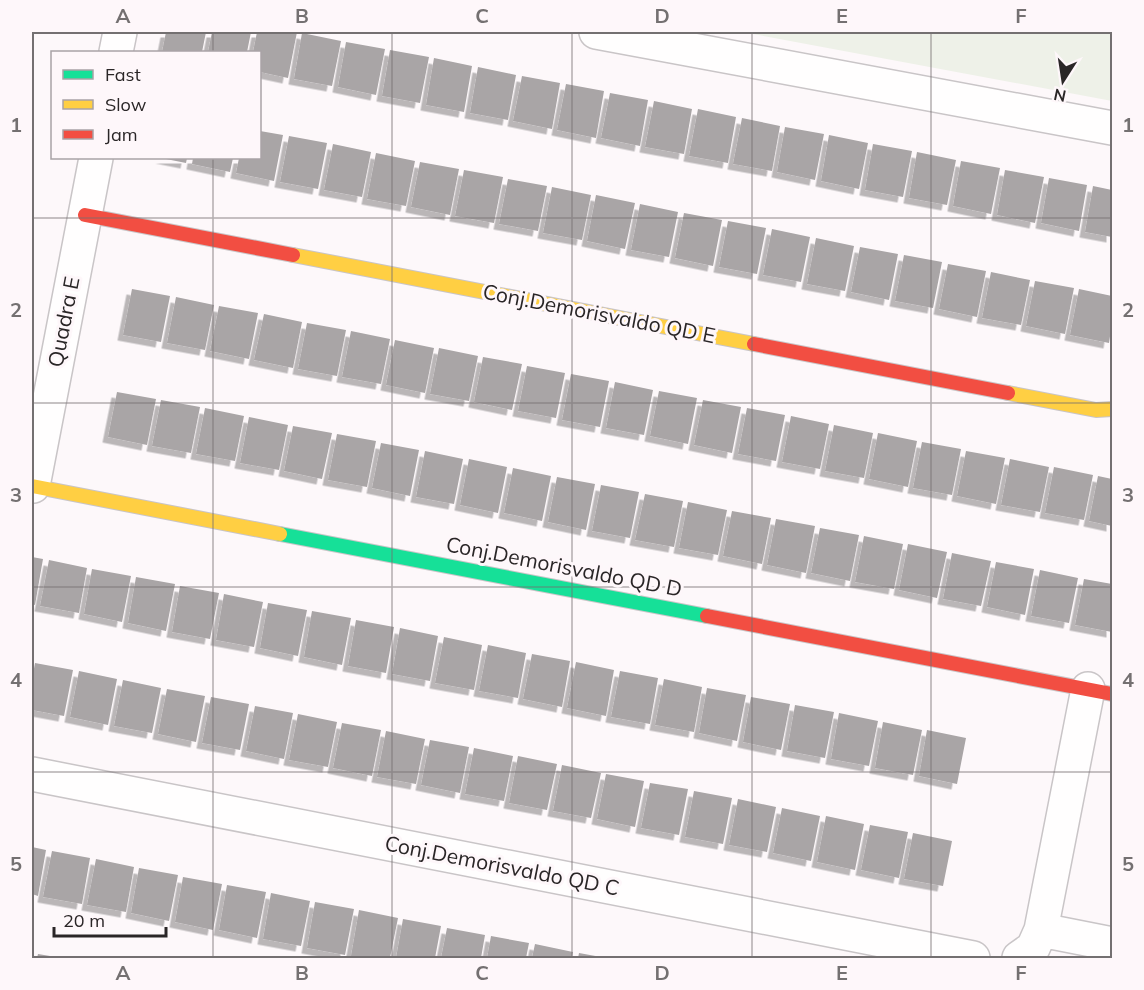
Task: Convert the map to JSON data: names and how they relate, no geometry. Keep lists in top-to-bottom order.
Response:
{
  "streets": {
    "street": [
      "Conj.Demorisvaldo QD E",
      "Quadra E",
      "Conj.Demorisvaldo QD D",
      "Conj.Demorisvaldo QD C"
    ]
  },
  "crossings": [
    ["Conj.Demorisvaldo QD E", "Quadra E"],
    ["Quadra E", "Conj.Demorisvaldo QD D"]
  ],
  "legend": ["Fast", "Slow", "Jam"],
  "scale_bar": "20 m",
  "north": "bottom",
  "grid": {
    "columns": [
      "A",
      "B",
      "C",
      "D",
      "E",
      "F"
    ],
    "rows": [
      "1",
      "2",
      "3",
      "4",
      "5"
    ]
  }
}
